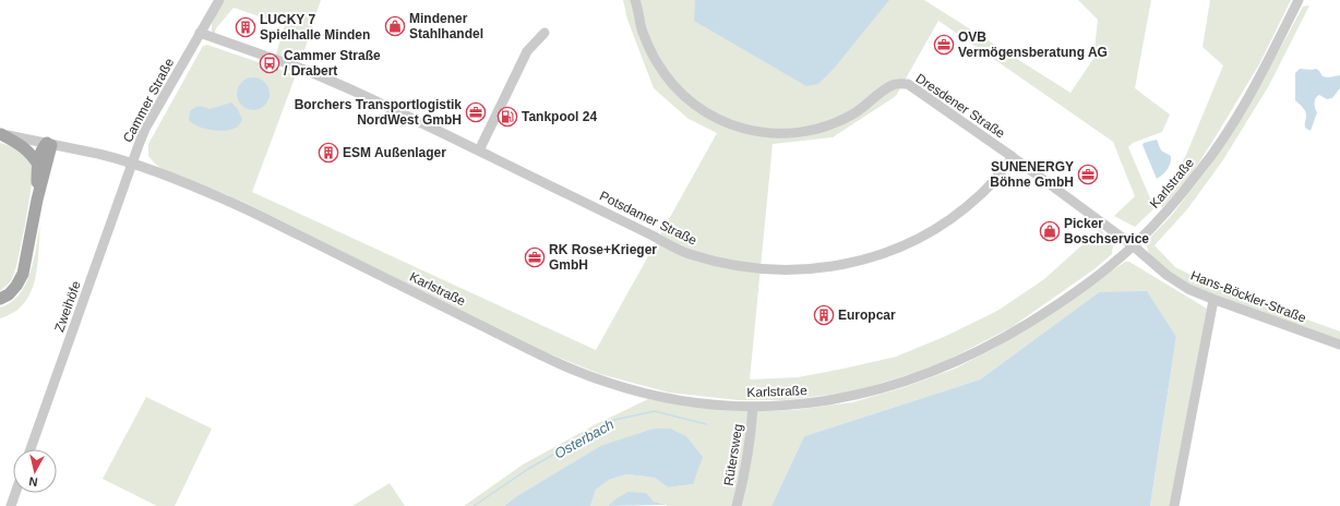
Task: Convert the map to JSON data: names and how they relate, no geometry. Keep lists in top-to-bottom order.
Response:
{
  "streets": {
    "street": [
      "Cammer Straße",
      "Dresdener Straße",
      "Karlstraße",
      "Potsdamer Straße",
      "Hans-Böckler-Straße",
      "Zweihöfe",
      "Rütersweg"
    ]
  },
  "crossings": [
    ["Cammer Straße", "Karlstraße"],
    ["Cammer Straße", "Potsdamer Straße"],
    ["Cammer Straße", "Zweihöfe"],
    ["Dresdener Straße", "Potsdamer Straße"],
    ["Karlstraße", "Hans-Böckler-Straße"],
    ["Karlstraße", "Zweihöfe"],
    ["Karlstraße", "Rütersweg"]
  ],
  "water": ["Osterbach"],
  "places": {
    "shop": ["Mindener Stahlhandel", "Picker Boschservice"],
    "building": ["LUCKY 7 Spielhalle Minden", "ESM Außenlager", "Europcar"],
    "office": [
      "OVB Vermögensberatung AG",
      "Borchers Transportlogistik NordWest GmbH",
      "SUNENERGY Böhne GmbH",
      "RK Rose+Krieger GmbH"
    ],
    "bus stop": ["Cammer Straße / Drabert"],
    "fuel station": ["Tankpool 24"]
  },
  "north": "bottom"
}
